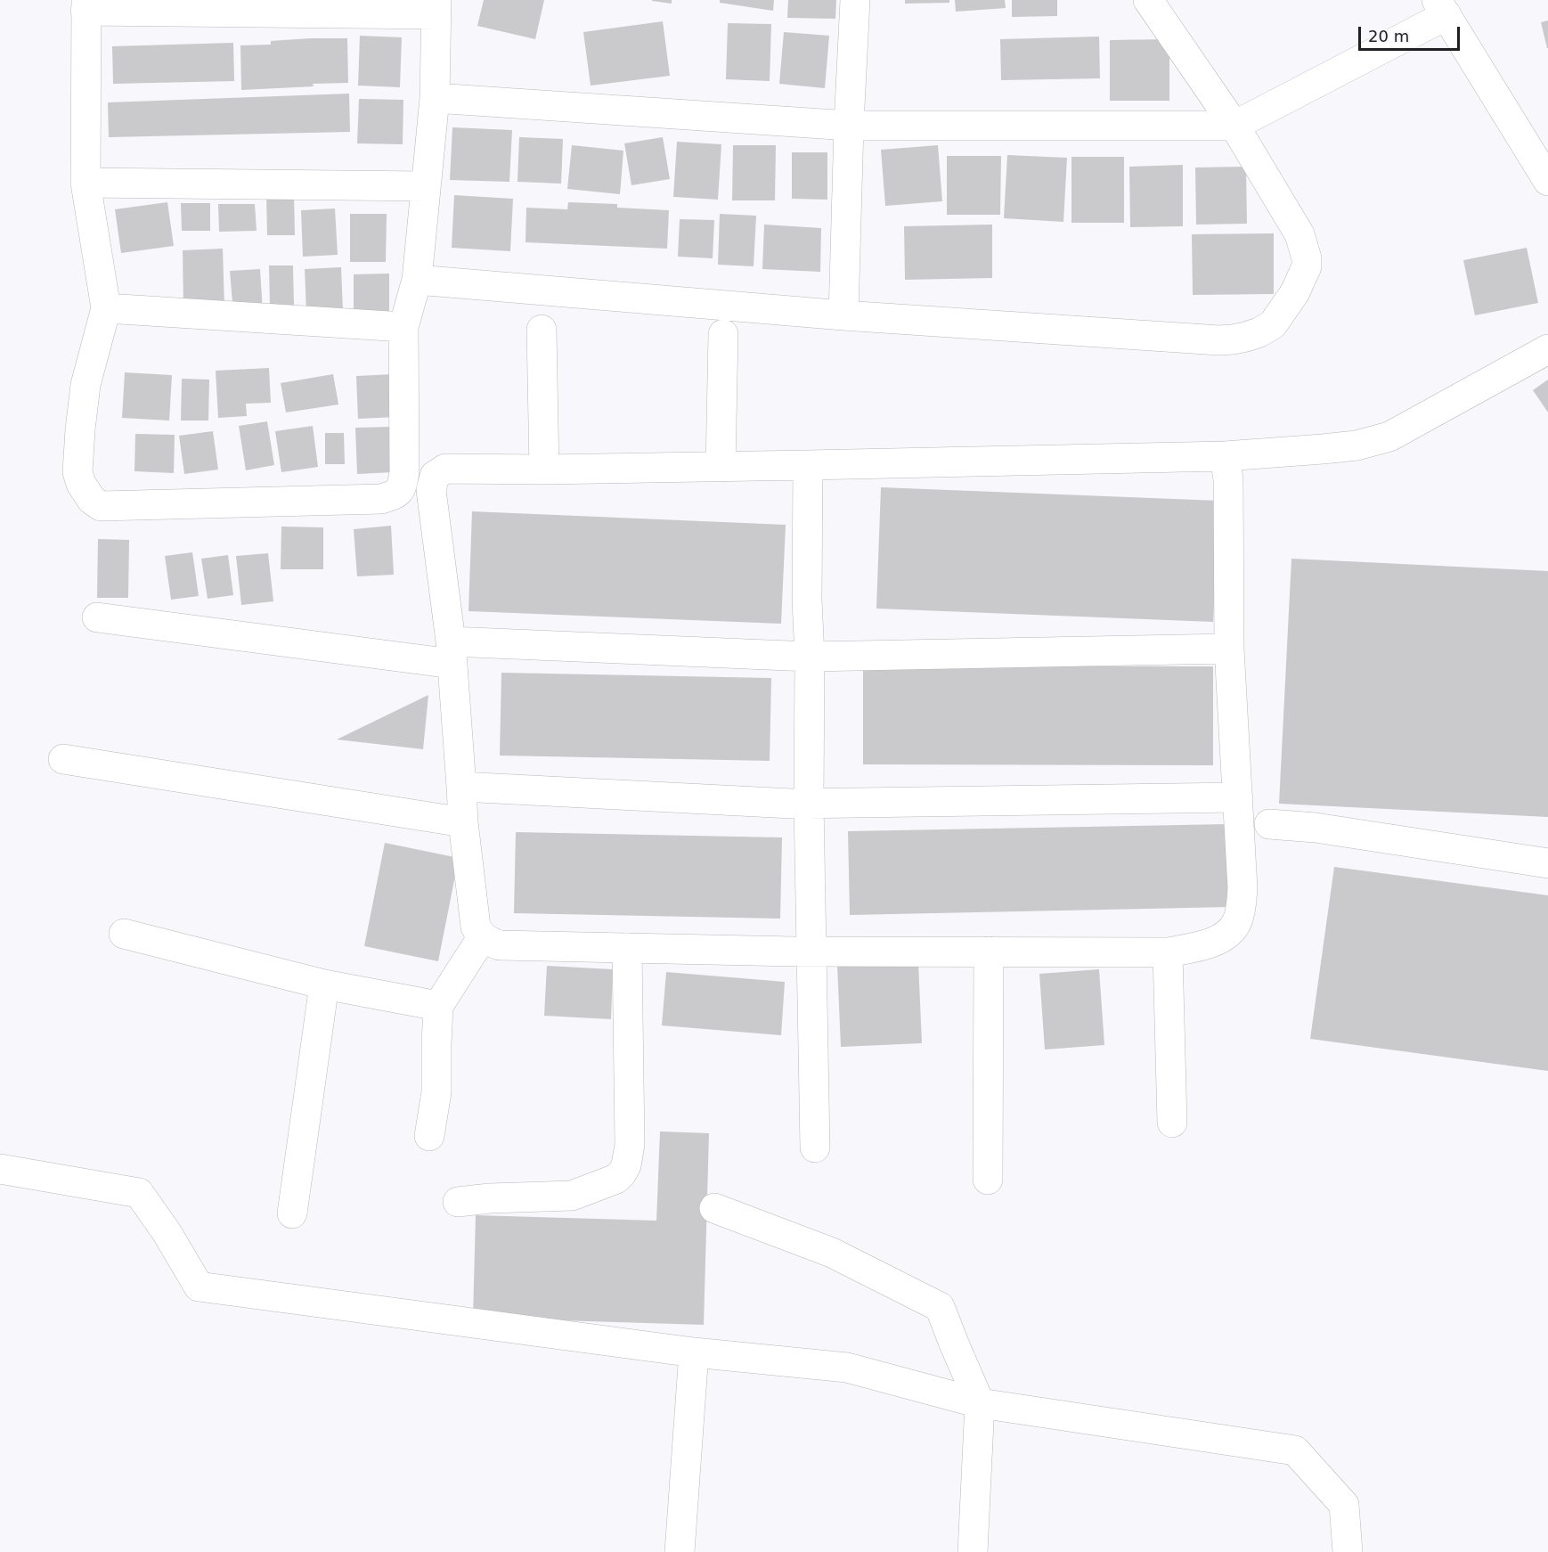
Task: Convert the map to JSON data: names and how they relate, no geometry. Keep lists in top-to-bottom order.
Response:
{
  "scale_bar": "20 m"
}
